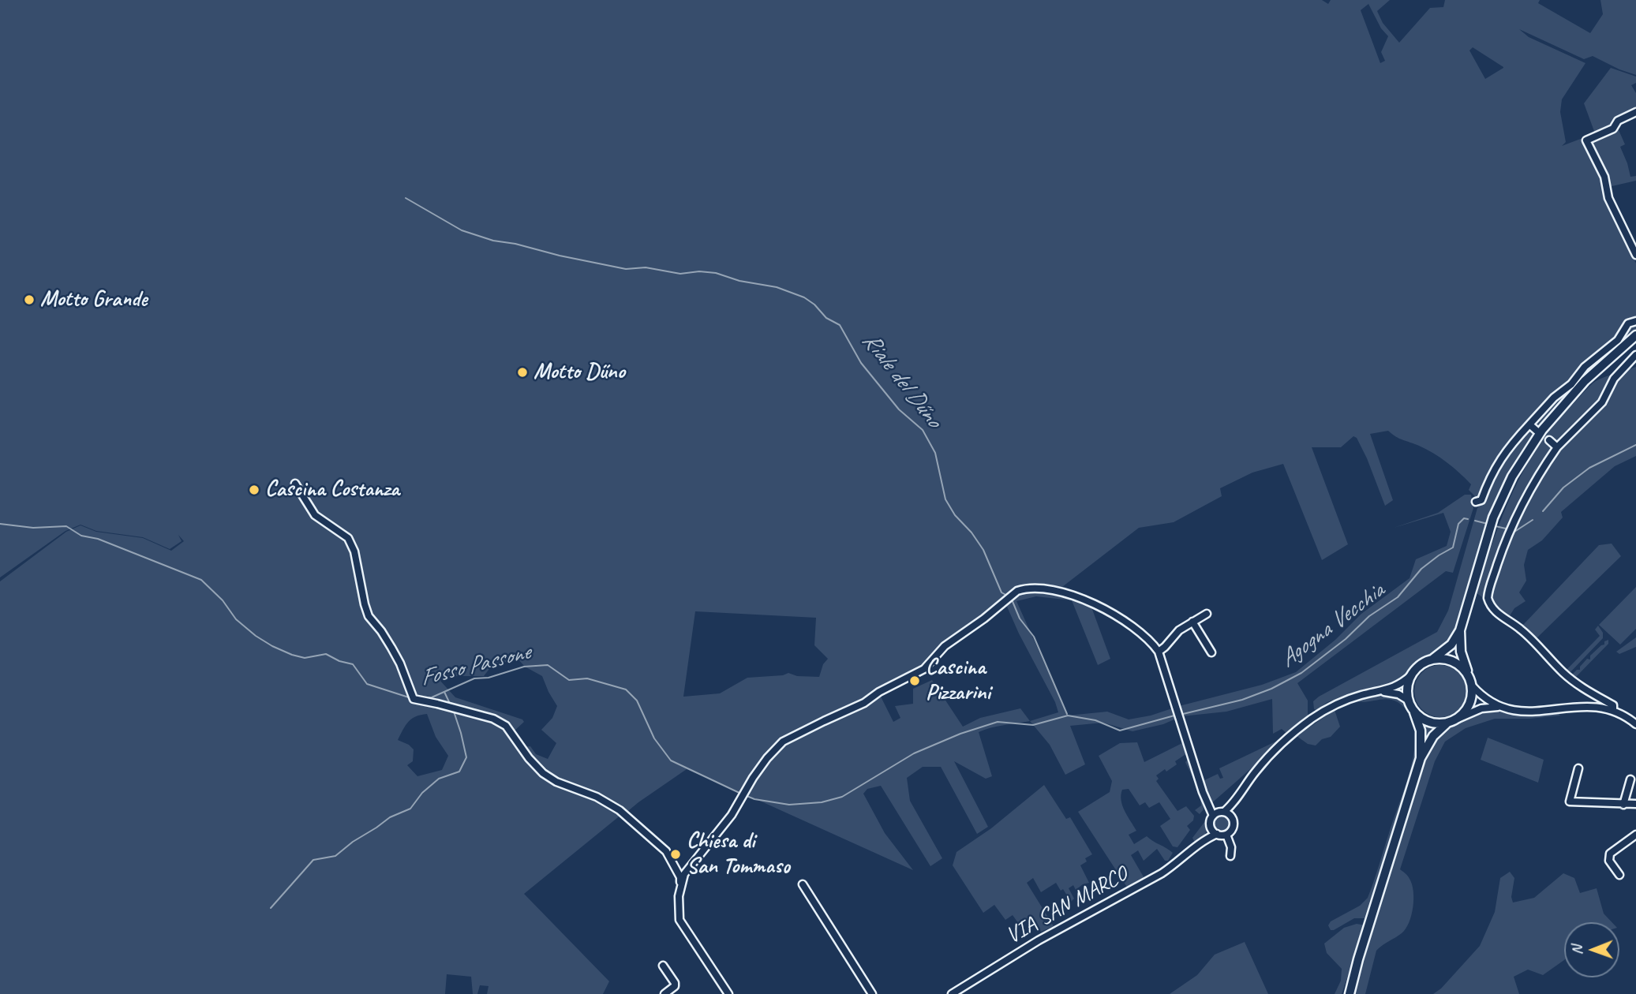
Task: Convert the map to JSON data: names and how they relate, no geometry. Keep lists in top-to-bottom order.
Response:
{
  "streets": {
    "street": ["VIA SAN MARCO"]
  },
  "water": ["Riale del Dűno", "Agogna Vecchia", "Fosso Passone"],
  "places": [
    "Motto Grande",
    "Motto Dűno",
    "Cascina Costanza",
    "Cascina Pizzarini",
    "Chiesa di San Tommaso"
  ],
  "north": "left"
}
